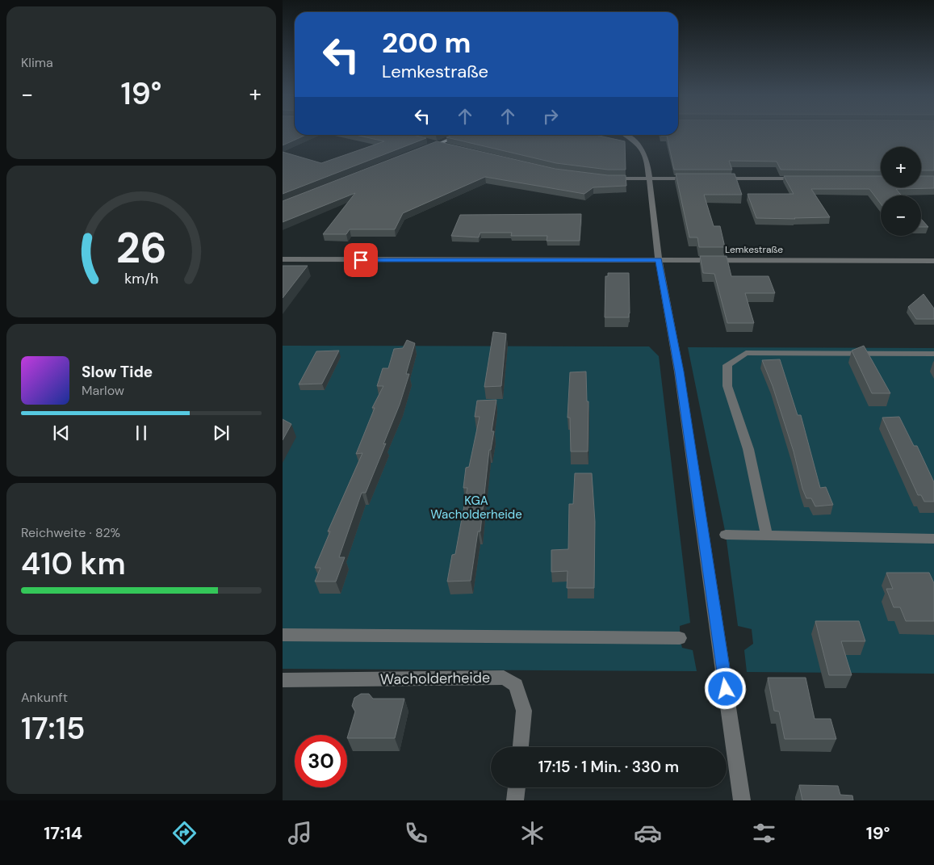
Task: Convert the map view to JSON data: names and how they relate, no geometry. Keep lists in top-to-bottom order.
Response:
{
  "streets": {
    "street": ["Lemkestraße", "Wacholderheide"]
  },
  "parks": ["KGA Wacholderheide"],
  "page": {
    "tile": [
      "Klima",
      ["Reichweite · 82%", "410 km"],
      ["Ankunft", "17:15"]
    ],
    "turn": ["200 m", "Lemkestraße"],
    "heat": ["−", "19°", "+"],
    "map_buttons": ["+", "−"],
    "song": ["Slow Tide", "Marlow"],
    "limit": "30",
    "trip": "17:15 · 1 Min. · 330 m",
    "tabs": ["17:14", "19°"],
    "gauge": ["26", "km/h"]
  }
}
